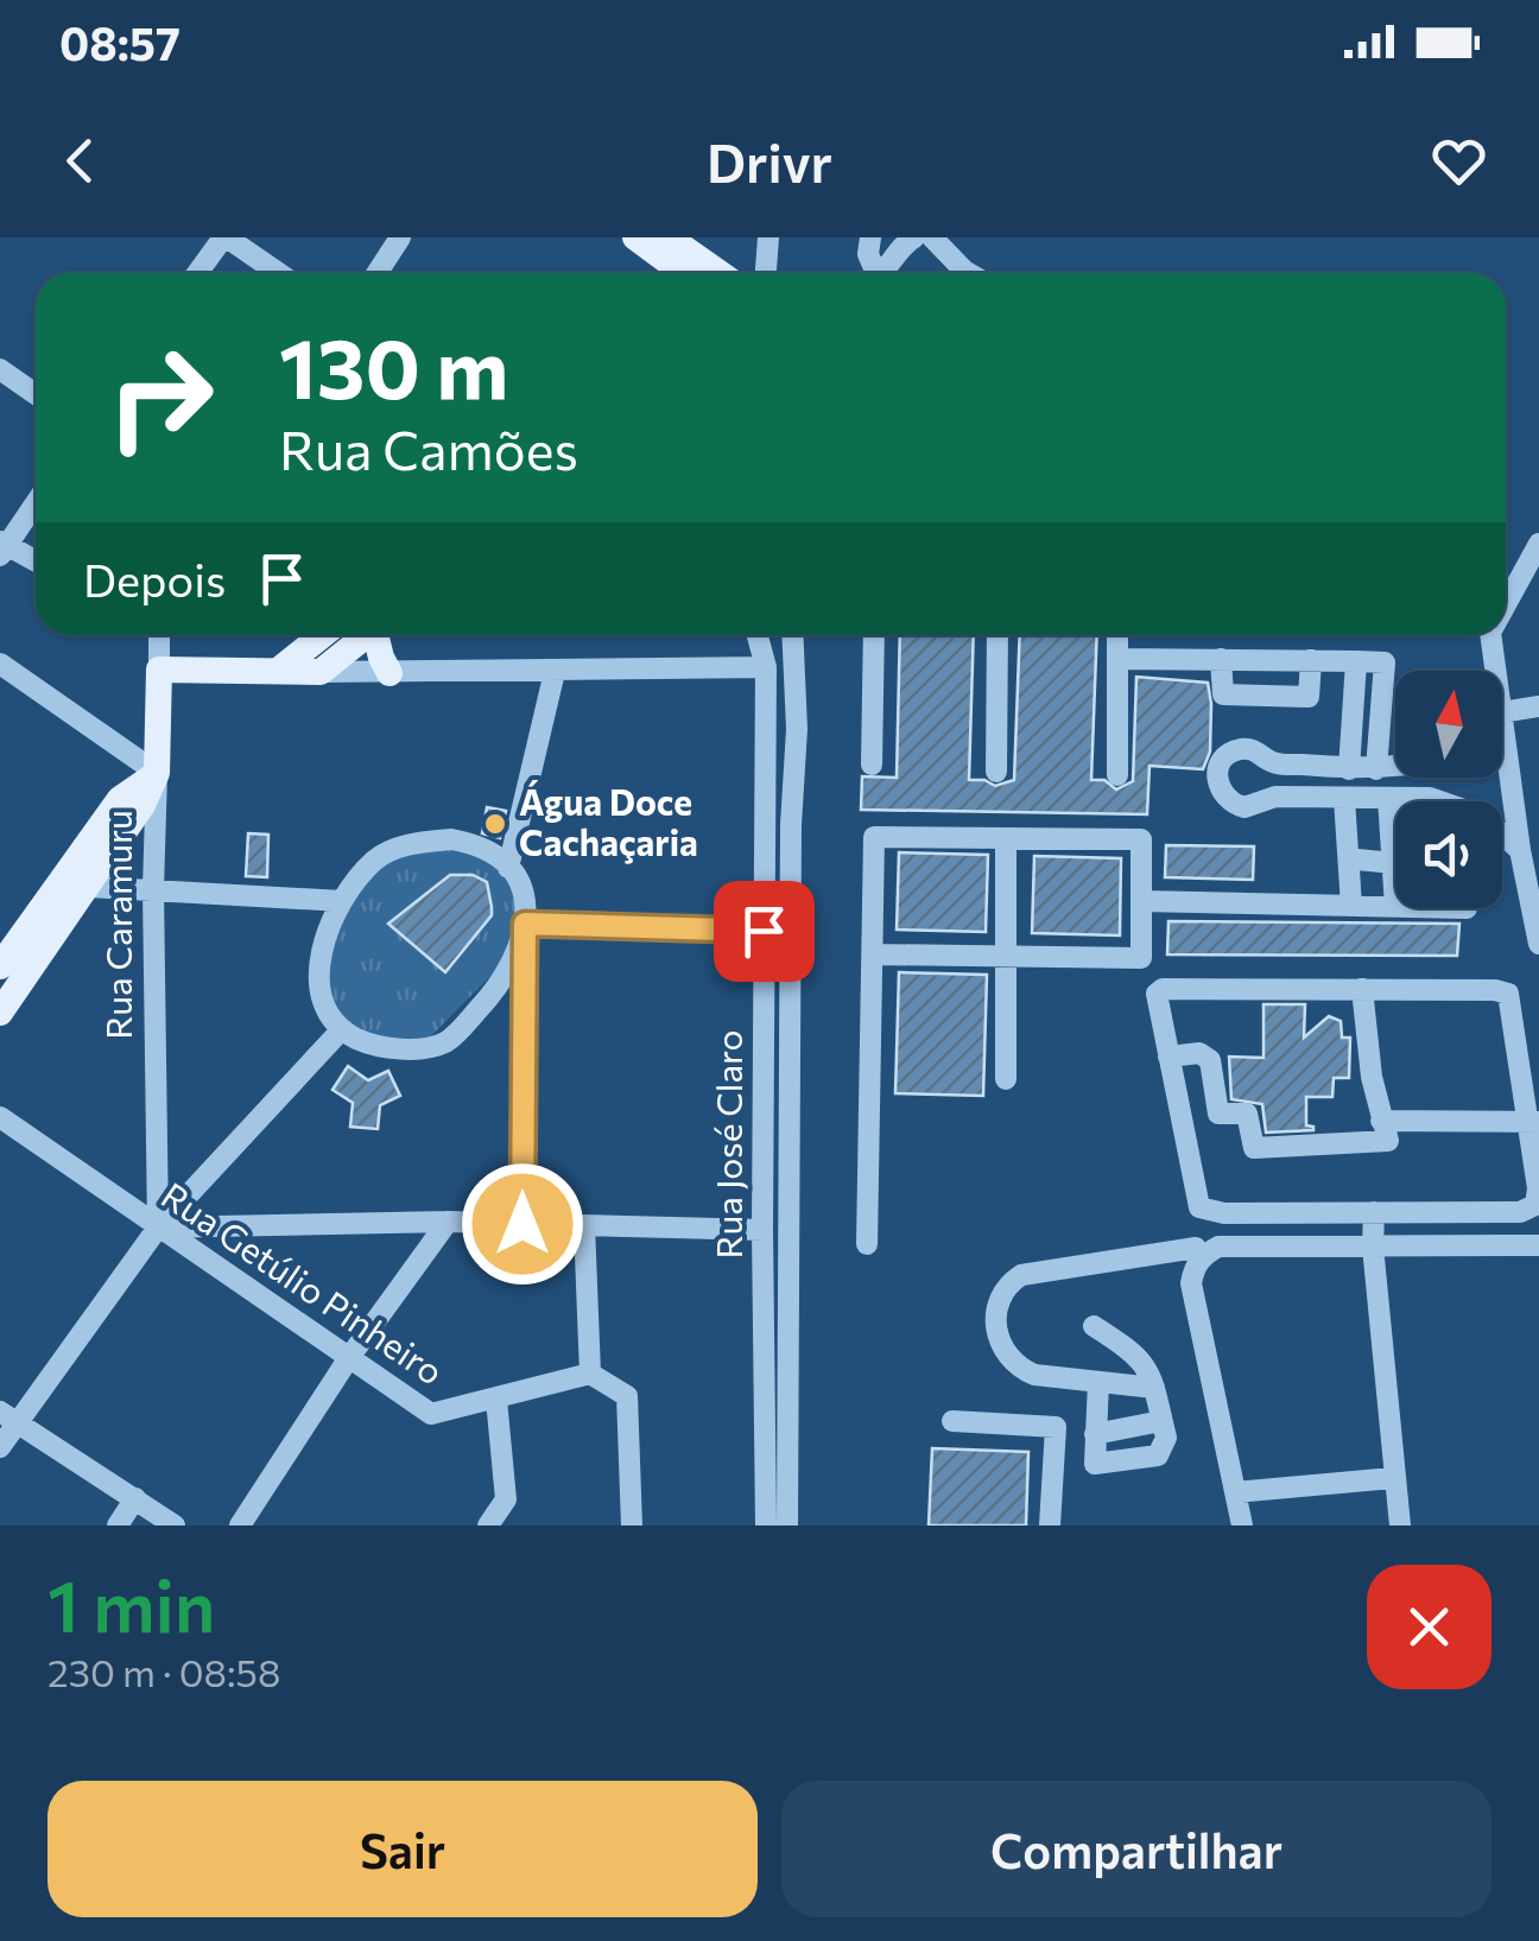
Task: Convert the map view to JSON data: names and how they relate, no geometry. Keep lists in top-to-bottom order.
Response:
{
  "streets": {
    "main road": ["Rua Caramuru"],
    "street": ["Rua José Claro", "Rua Getúlio Pinheiro"]
  },
  "crossings": [
    ["Rua Caramuru", "Rua Getúlio Pinheiro"]
  ],
  "places": ["Água Doce Cachaçaria"],
  "north": "top",
  "page": {
    "status": "08:57",
    "header": "Drivr",
    "turn": ["130 m", "Rua Camões"],
    "then": "Depois",
    "heading": ["1 min", "230 m · 08:58"],
    "buttons": ["Sair", "Compartilhar"]
  }
}
